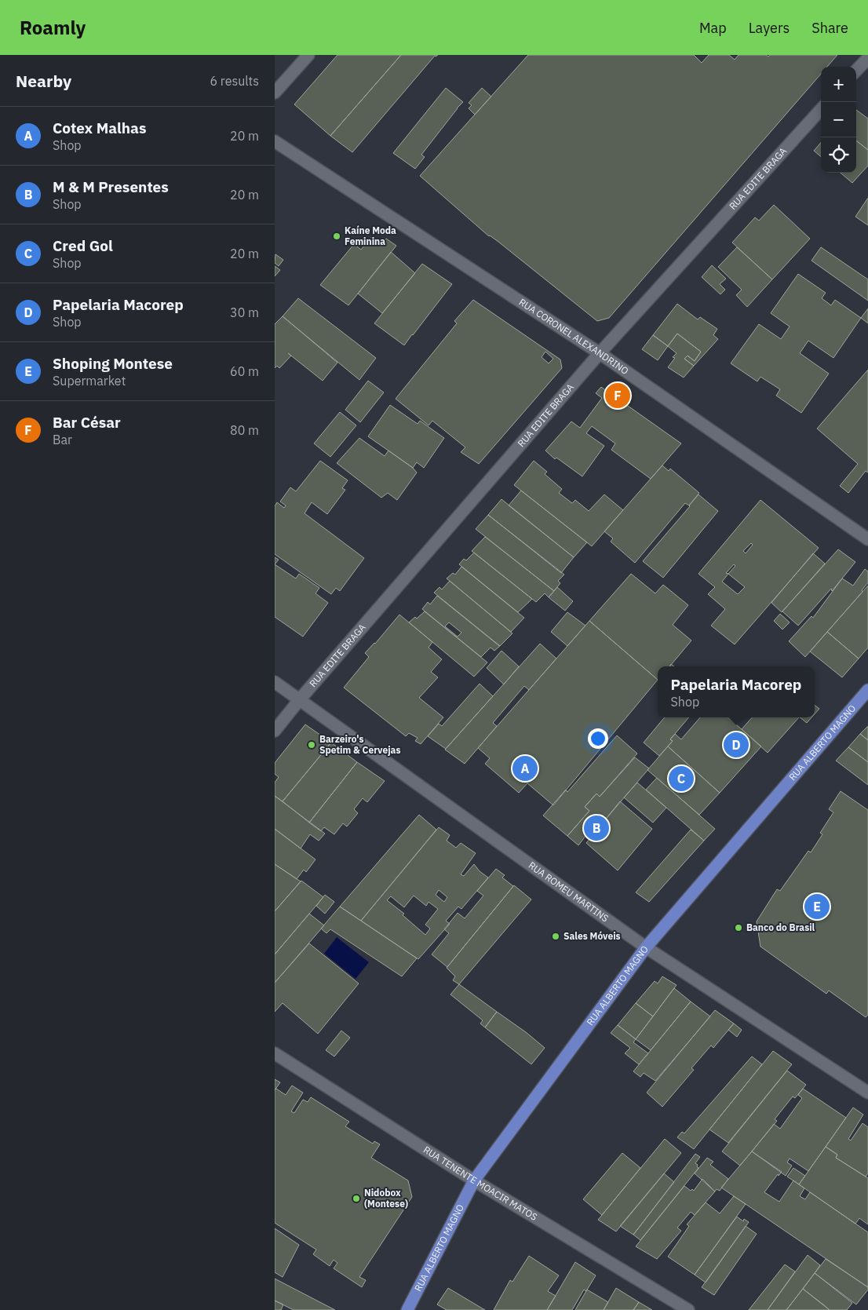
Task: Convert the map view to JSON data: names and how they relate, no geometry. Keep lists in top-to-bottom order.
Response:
{
  "streets": {
    "main road": ["RUA ALBERTO MAGNO"],
    "street": [
      "RUA EDITE BRAGA",
      "RUA CORONEL ALEXANDRINO",
      "RUA ROMEU MARTINS",
      "RUA TENENTE MOACIR MATOS"
    ]
  },
  "crossings": [
    ["RUA EDITE BRAGA", "RUA CORONEL ALEXANDRINO"],
    ["RUA EDITE BRAGA", "RUA ROMEU MARTINS"],
    ["RUA ALBERTO MAGNO", "RUA ROMEU MARTINS"],
    ["RUA ALBERTO MAGNO", "RUA TENENTE MOACIR MATOS"]
  ],
  "places": [
    "Kaíne Moda Feminina",
    "Barzeiro's Spetim & Cervejas",
    "Banco do Brasil",
    "Sales Móveis",
    "Nidobox (Montese)"
  ],
  "page": {
    "header": "Roamly",
    "nav": ["Map", "Layers", "Share"],
    "heading": ["Nearby", "6 results"],
    "map_buttons": ["+", "−"],
    "list": [
      {
        "mark": "A",
        "name": "Cotex Malhas",
        "note": "Shop",
        "value": "20 m"
      },
      {
        "mark": "B",
        "name": "M & M Presentes",
        "note": "Shop",
        "value": "20 m"
      },
      {
        "mark": "C",
        "name": "Cred Gol",
        "note": "Shop",
        "value": "20 m"
      },
      {
        "mark": "D",
        "name": "Papelaria Macorep",
        "note": "Shop",
        "value": "30 m"
      },
      {
        "mark": "E",
        "name": "Shoping Montese",
        "note": "Supermarket",
        "value": "60 m"
      },
      {
        "mark": "F",
        "name": "Bar César",
        "note": "Bar",
        "value": "80 m"
      }
    ],
    "pins": [
      "F",
      "D",
      "A",
      "C",
      "B",
      "E"
    ],
    "popup": ["Papelaria Macorep", "Shop"]
  }
}
